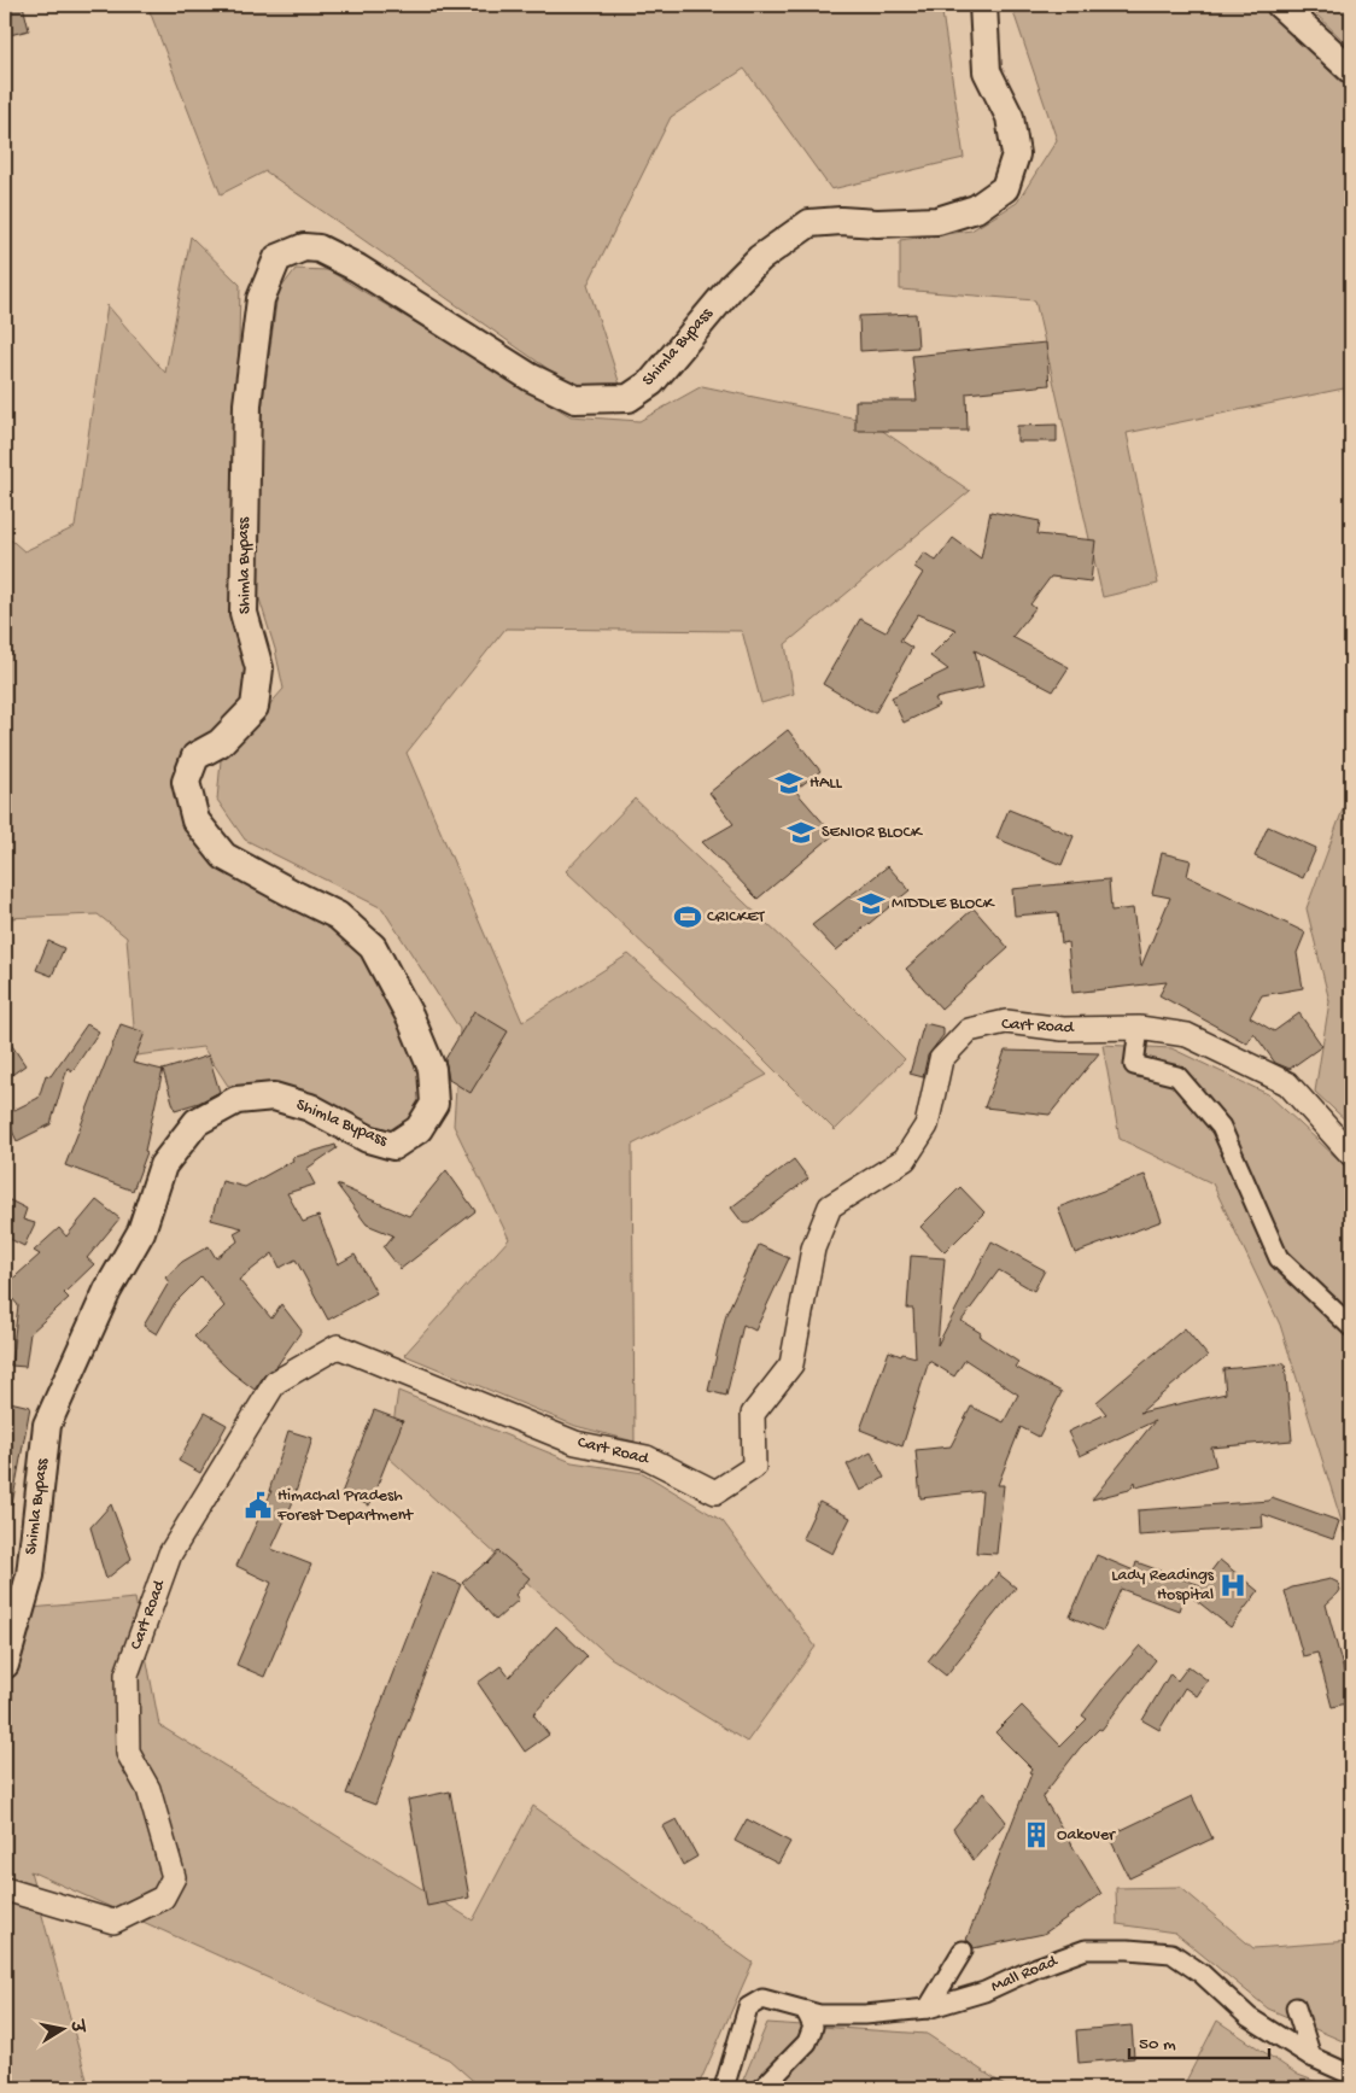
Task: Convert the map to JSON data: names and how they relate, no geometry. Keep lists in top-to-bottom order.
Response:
{
  "streets": {
    "highway": ["Shimla Bypass"],
    "main road": ["Cart Road"],
    "street": ["Mall Road"]
  },
  "places": {
    "school or university": ["HALL", "SENIOR BLOCK", "MIDDLE BLOCK"],
    "sports": ["CRICKET"],
    "public building": ["Himachal Pradesh Forest Department"],
    "hospital": ["Lady Readings Hospital"],
    "building": ["Oakover"]
  },
  "scale_bar": "50 m",
  "north": "right"
}
